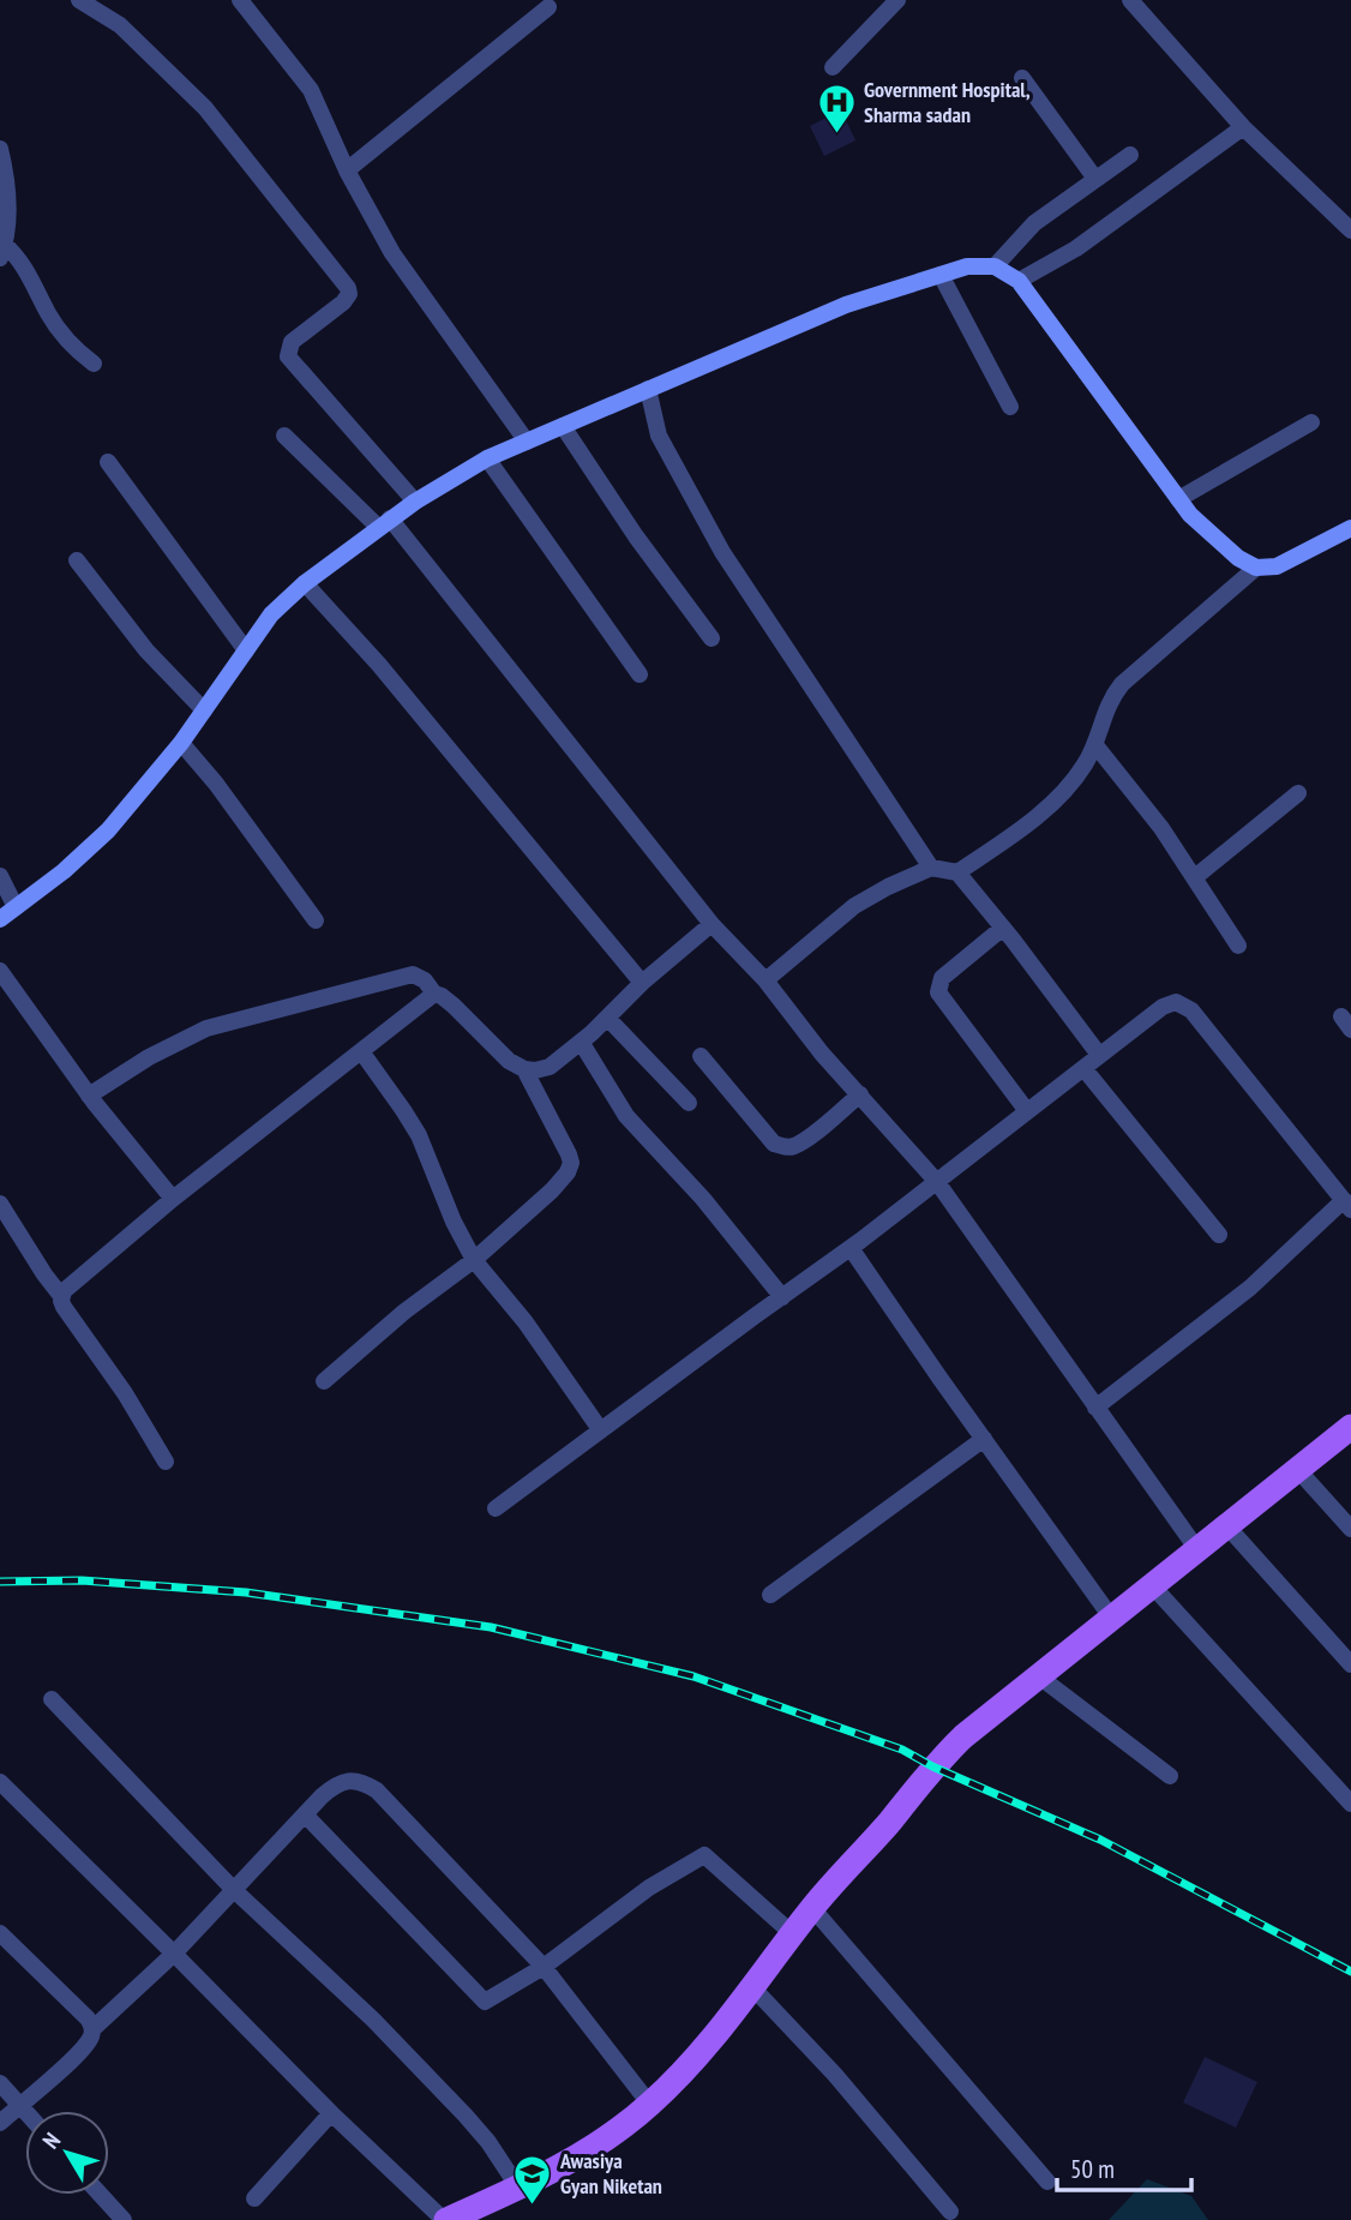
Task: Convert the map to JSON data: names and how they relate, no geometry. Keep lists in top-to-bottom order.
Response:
{
  "places": {
    "hospital": ["Government Hospital, Sharma sadan"],
    "school or university": ["Awasiya Gyan Niketan"]
  },
  "scale_bar": "50 m",
  "north": "top left"
}
